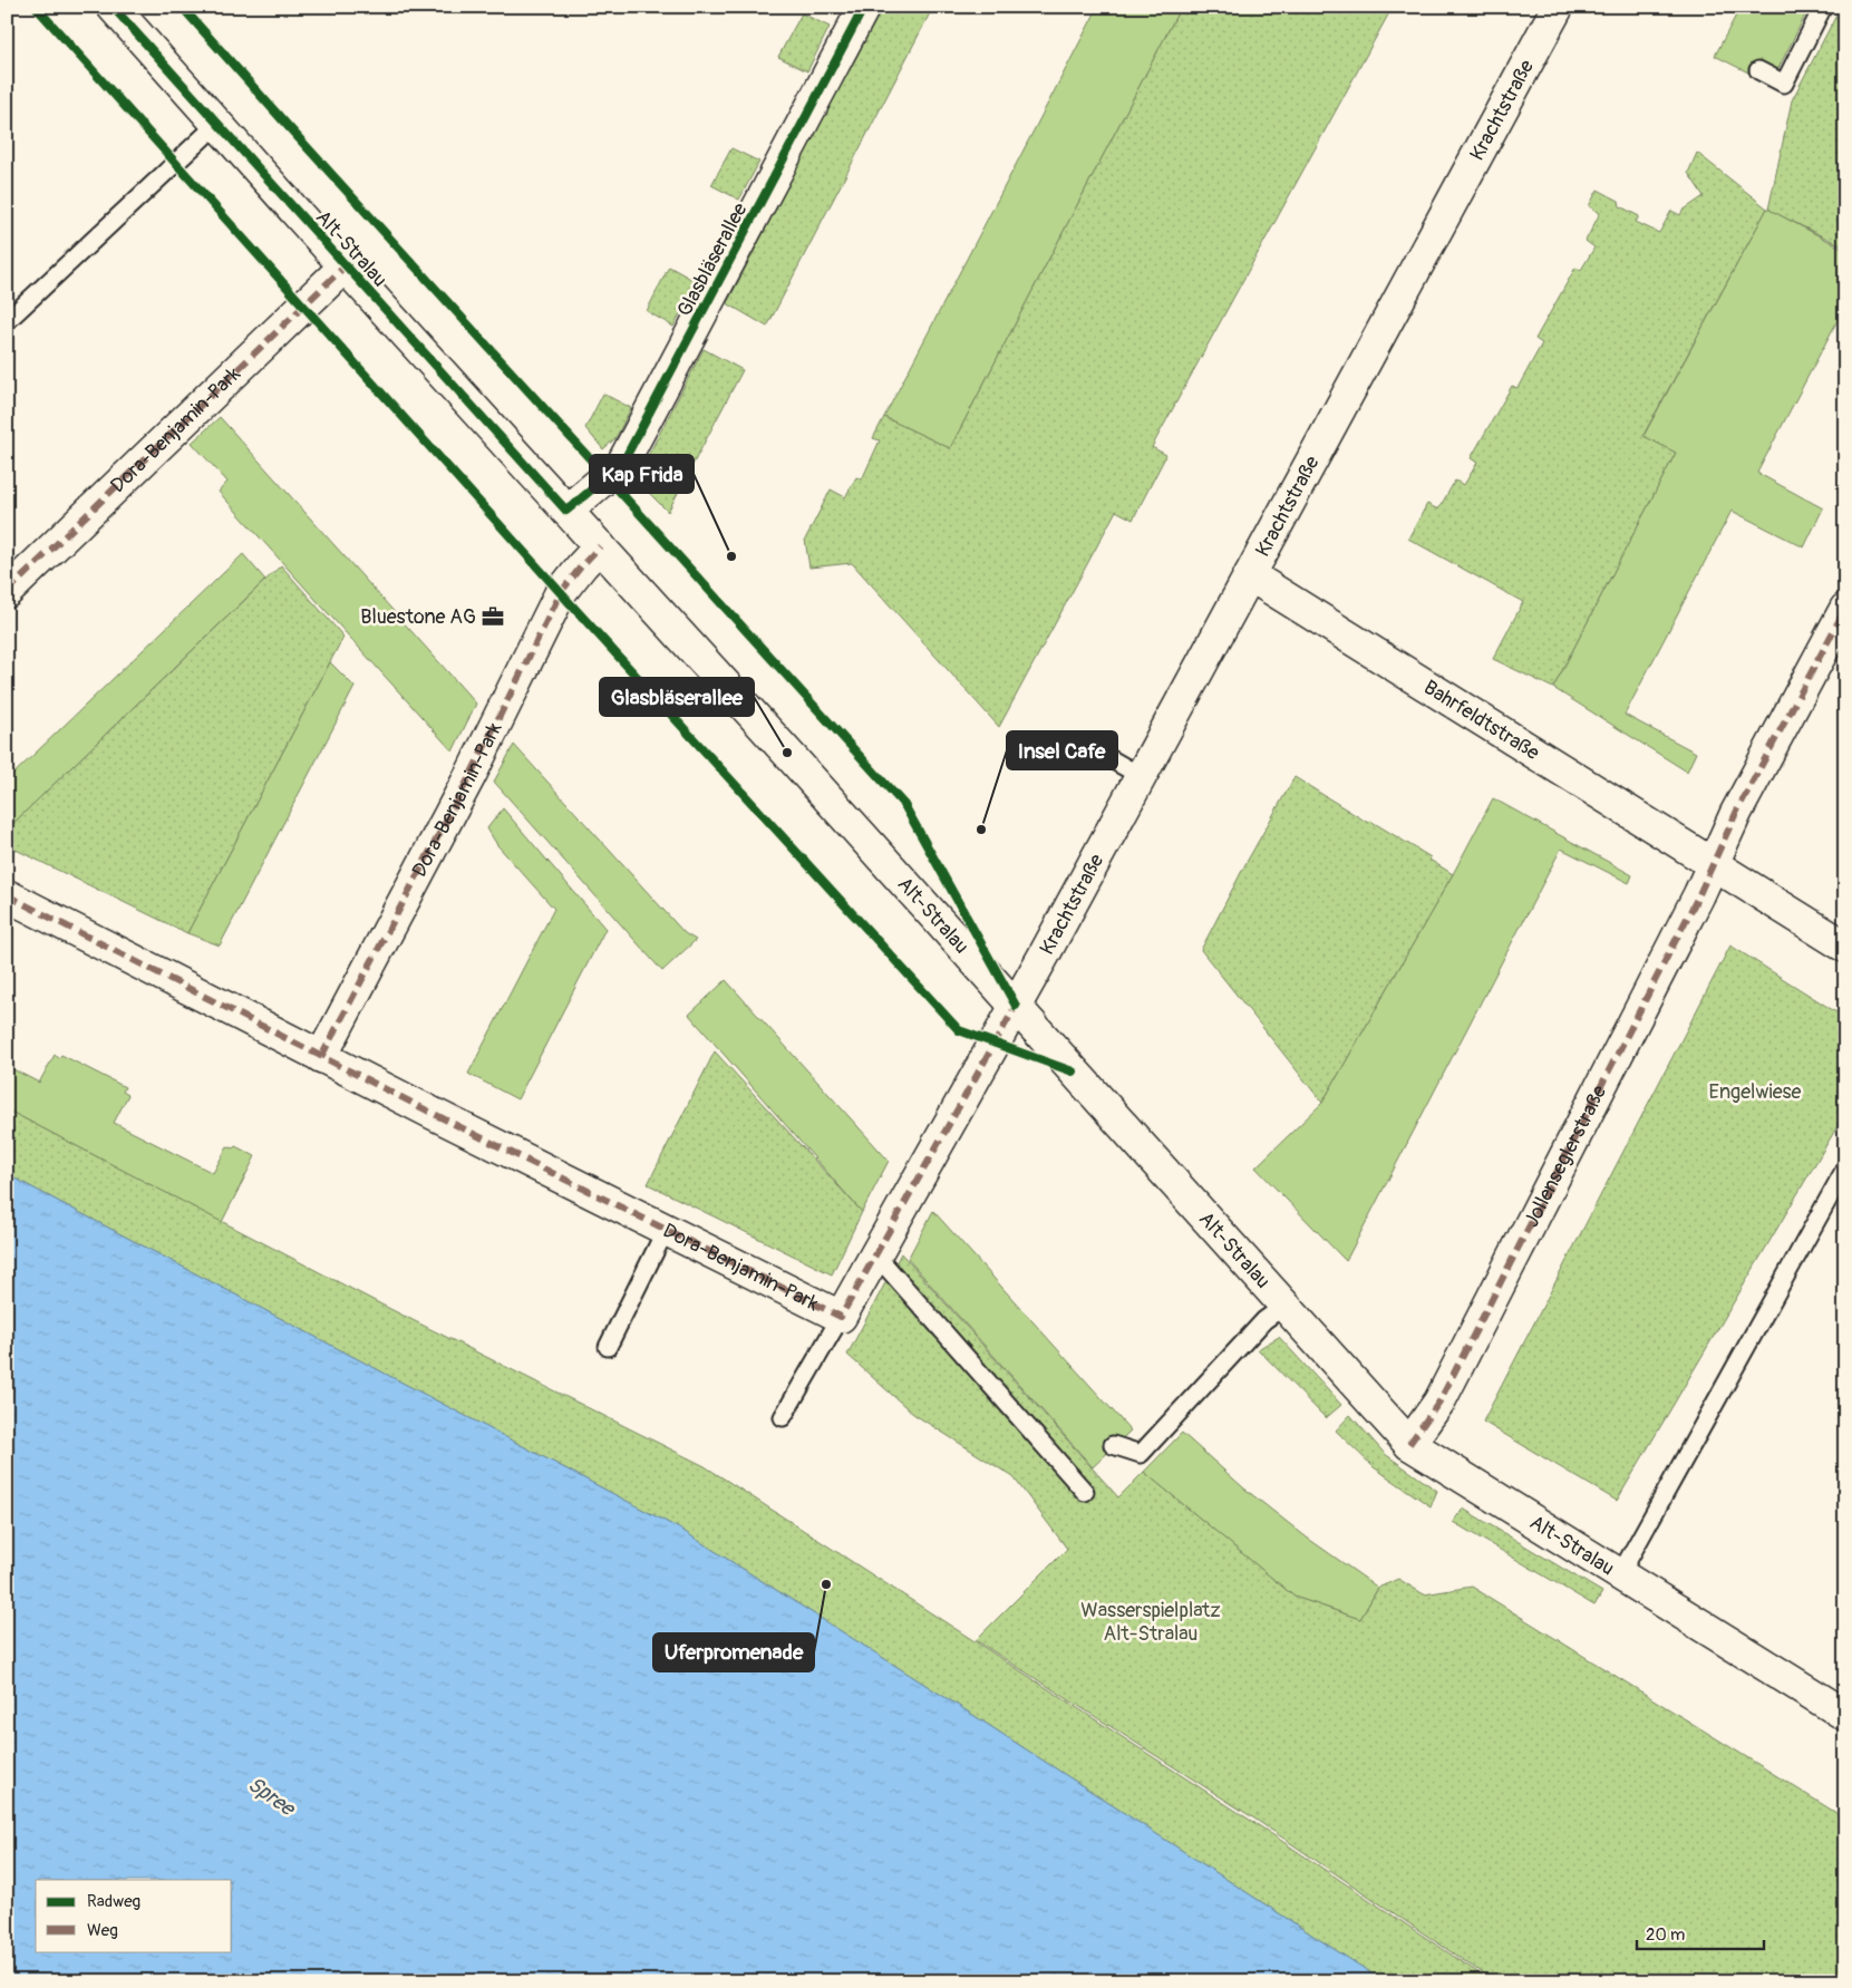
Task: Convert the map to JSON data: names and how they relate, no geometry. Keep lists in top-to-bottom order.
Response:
{
  "streets": {
    "street": [
      "Krachtstraße",
      "Alt-Stralau",
      "Glasbläserallee",
      "Dora-Benjamin-Park",
      "Bahrfeldtstraße",
      "Jollenseglerstraße"
    ]
  },
  "crossings": [
    ["Krachtstraße", "Alt-Stralau"],
    ["Krachtstraße", "Dora-Benjamin-Park"],
    ["Krachtstraße", "Bahrfeldtstraße"],
    ["Alt-Stralau", "Glasbläserallee"],
    ["Alt-Stralau", "Dora-Benjamin-Park"],
    ["Alt-Stralau", "Jollenseglerstraße"],
    ["Bahrfeldtstraße", "Jollenseglerstraße"]
  ],
  "water": ["Spree"],
  "parks": ["Engelwiese", "Wasserspielplatz Alt-Stralau"],
  "places": {
    "other": [
      "Kap Frida",
      "Glasbläserallee",
      "Insel Cafe",
      "Uferpromenade"
    ],
    "office": ["Bluestone AG"]
  },
  "legend": ["Radweg", "Weg"],
  "scale_bar": "20 m"
}
